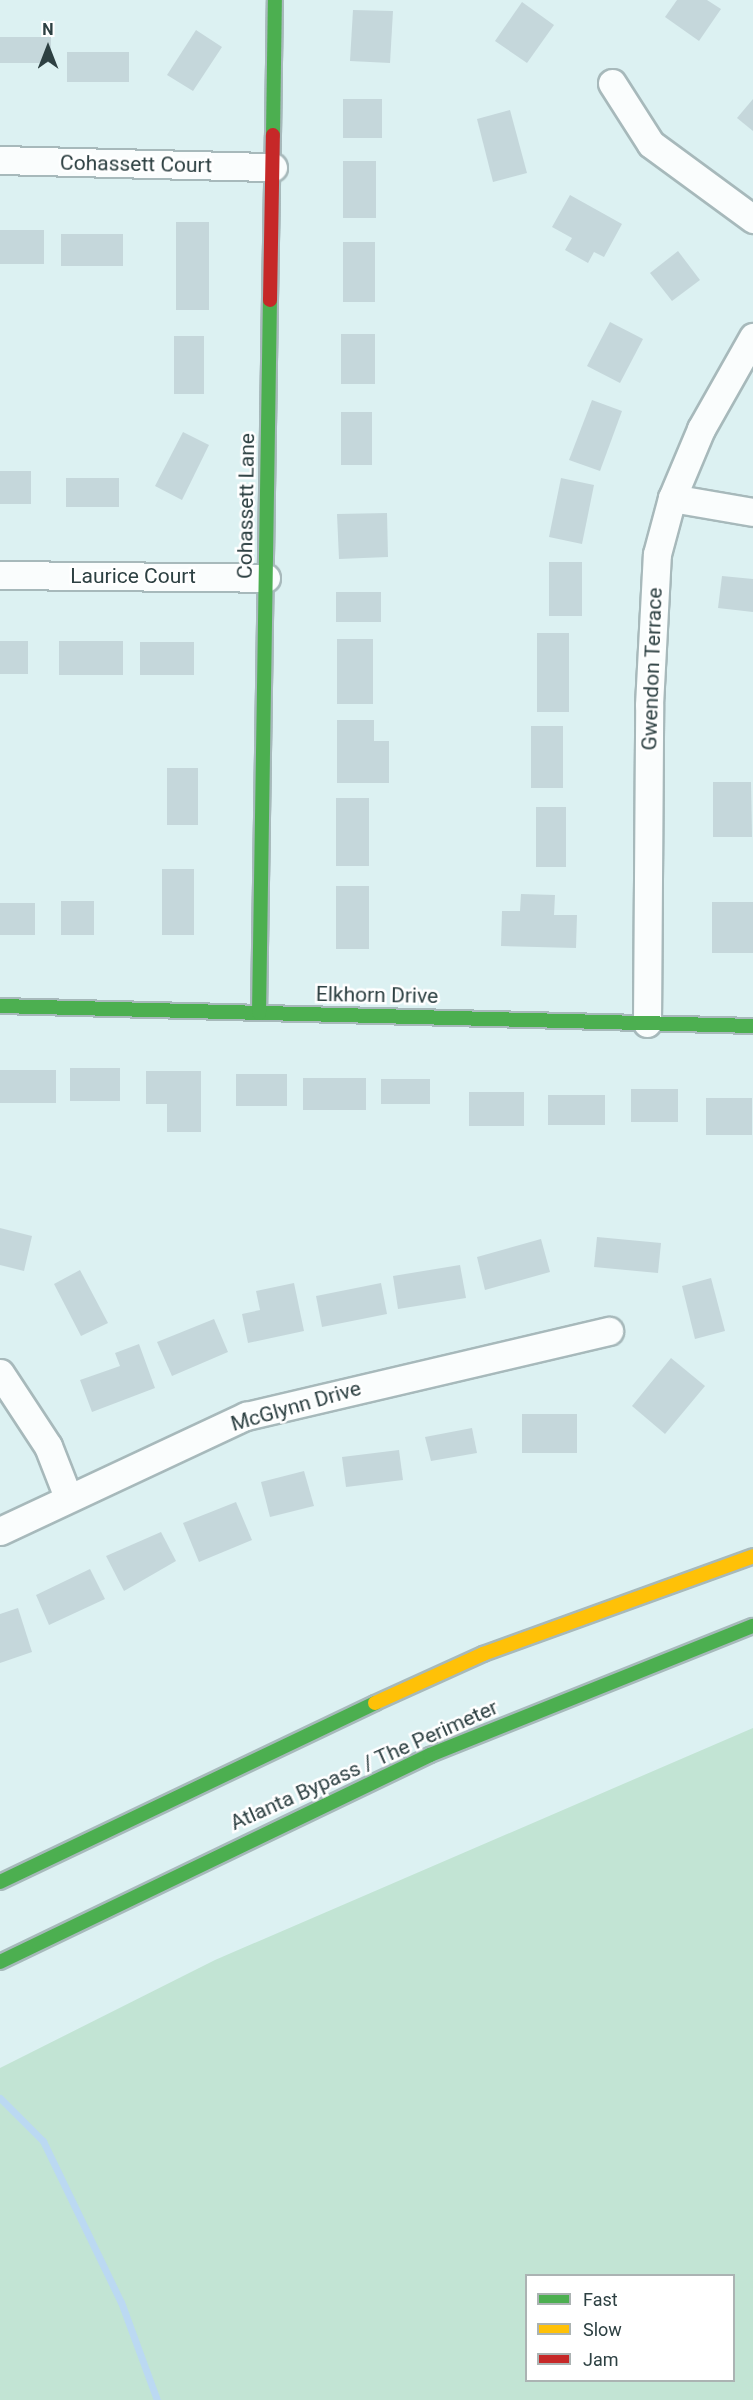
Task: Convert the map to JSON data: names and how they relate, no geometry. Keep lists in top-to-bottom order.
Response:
{
  "streets": {
    "main road": ["Cohassett Lane", "Elkhorn Drive", "Atlanta Bypass / The Perimeter"],
    "street": [
      "Cohassett Court",
      "Laurice Court",
      "Gwendon Terrace",
      "McGlynn Drive"
    ]
  },
  "crossings": [
    ["Cohassett Court", "Cohassett Lane"],
    ["Cohassett Lane", "Laurice Court"],
    ["Cohassett Lane", "Elkhorn Drive"],
    ["Gwendon Terrace", "Elkhorn Drive"]
  ],
  "legend": ["Fast", "Slow", "Jam"],
  "north": "top"
}
